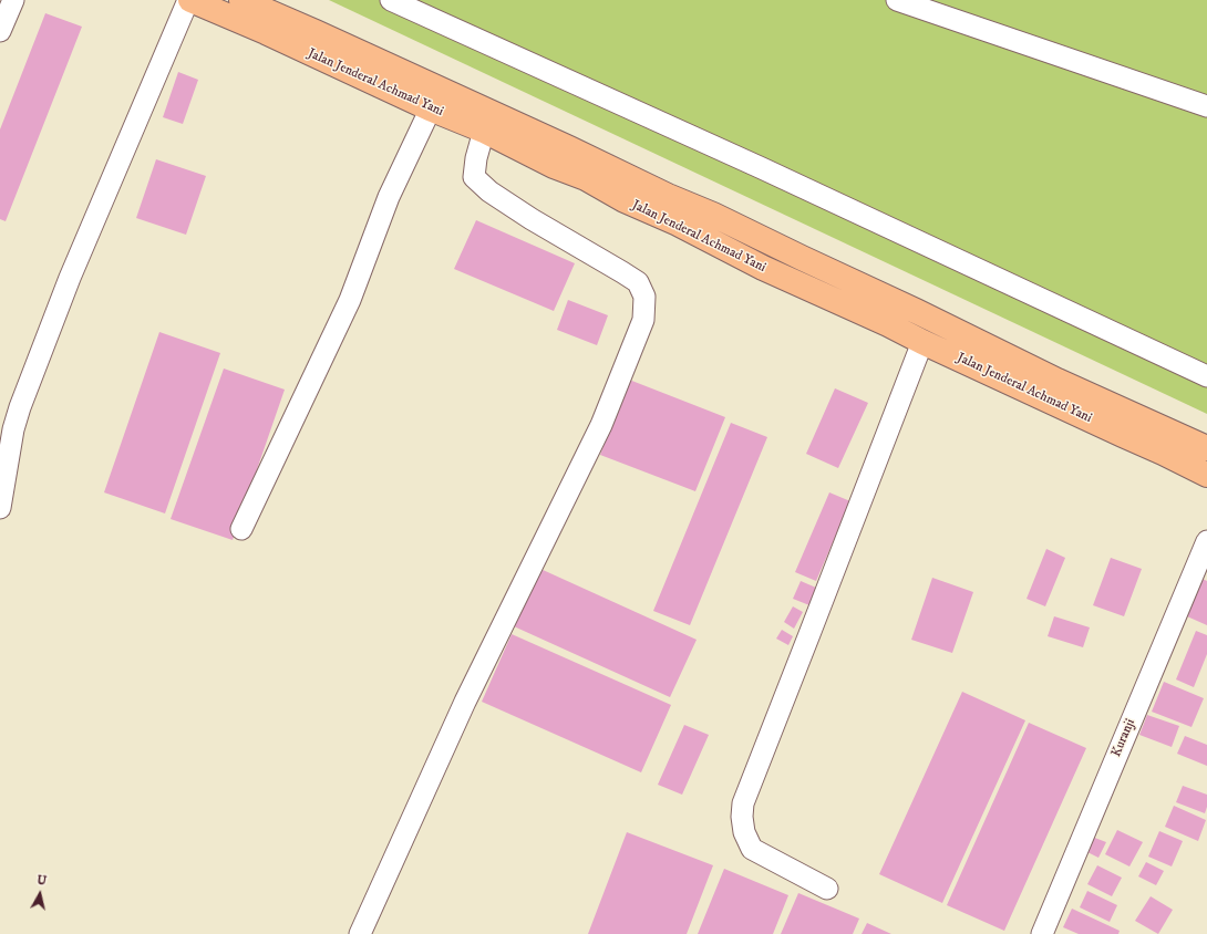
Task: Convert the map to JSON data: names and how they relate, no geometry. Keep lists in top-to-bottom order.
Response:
{
  "streets": {
    "highway": ["Jalan Jenderal Achmad Yani"],
    "street": ["Kuranji"]
  },
  "north": "top"
}
